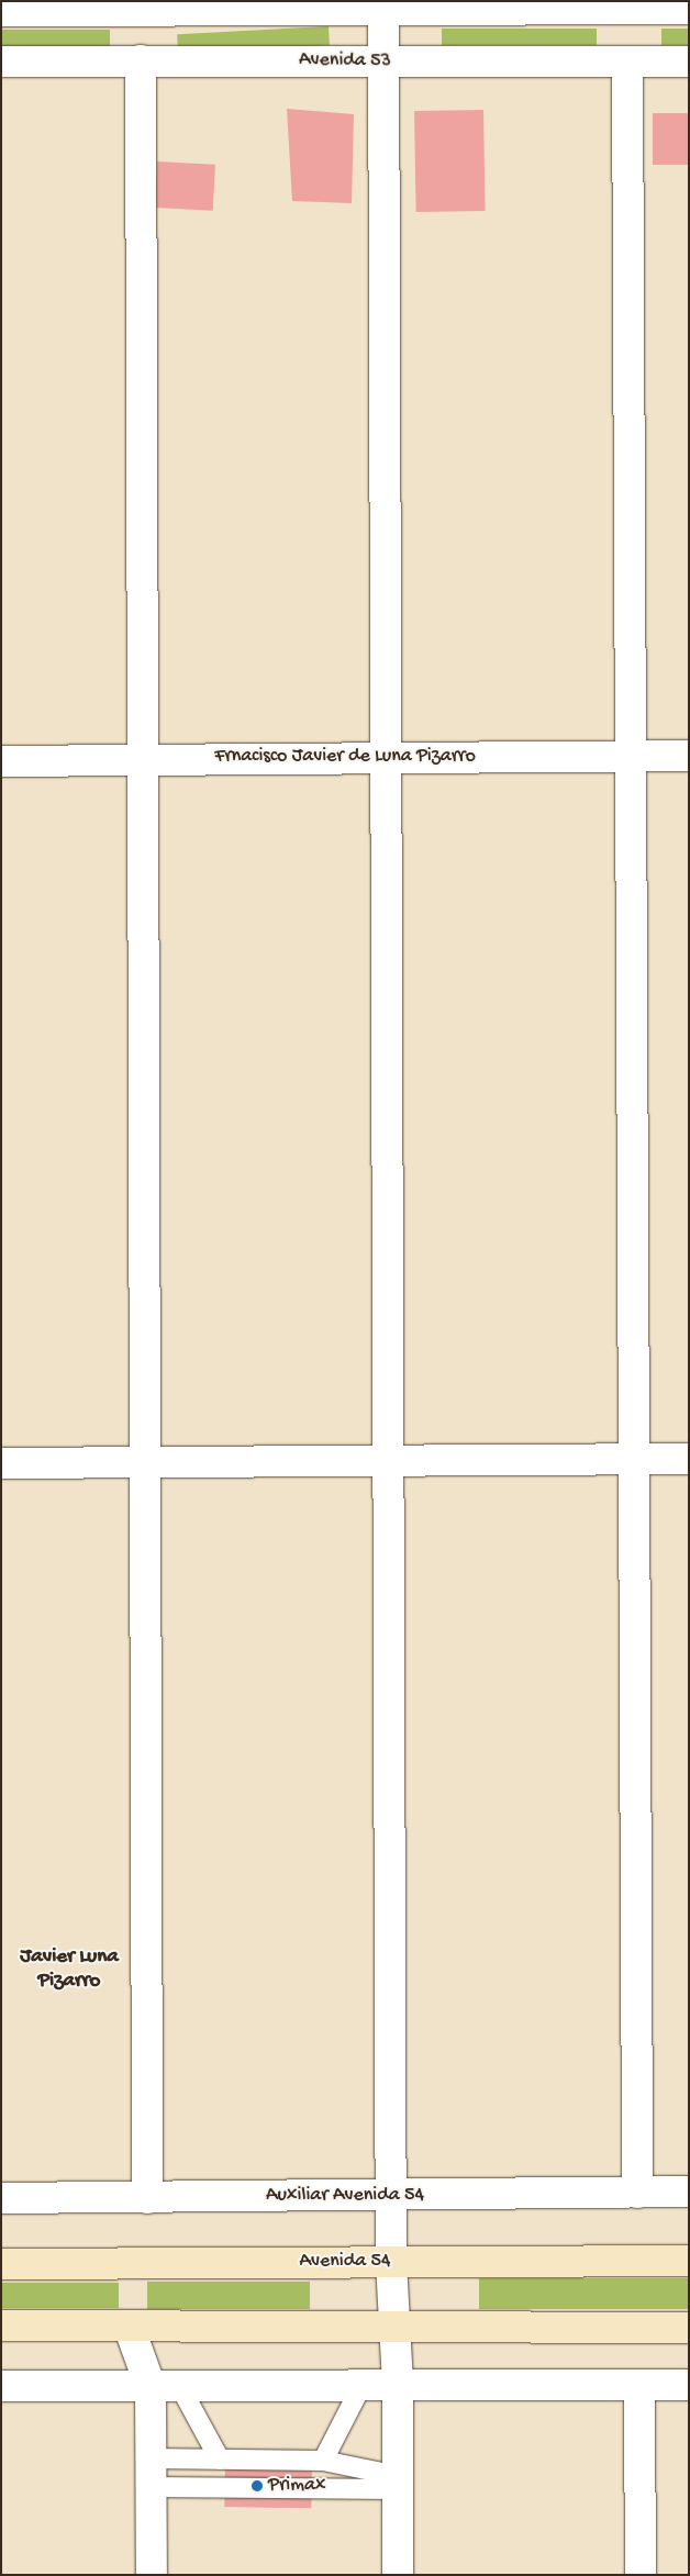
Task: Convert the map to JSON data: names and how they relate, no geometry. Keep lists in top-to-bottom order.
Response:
{
  "streets": {
    "main road": ["Avenida 54"],
    "street": ["Avenida 53", "Frnacisco Javier de Luna Pizarro", "Auxiliar Avenida 54"]
  },
  "districts": ["Javier Luna Pizarro"],
  "places": ["Primax"]
}
